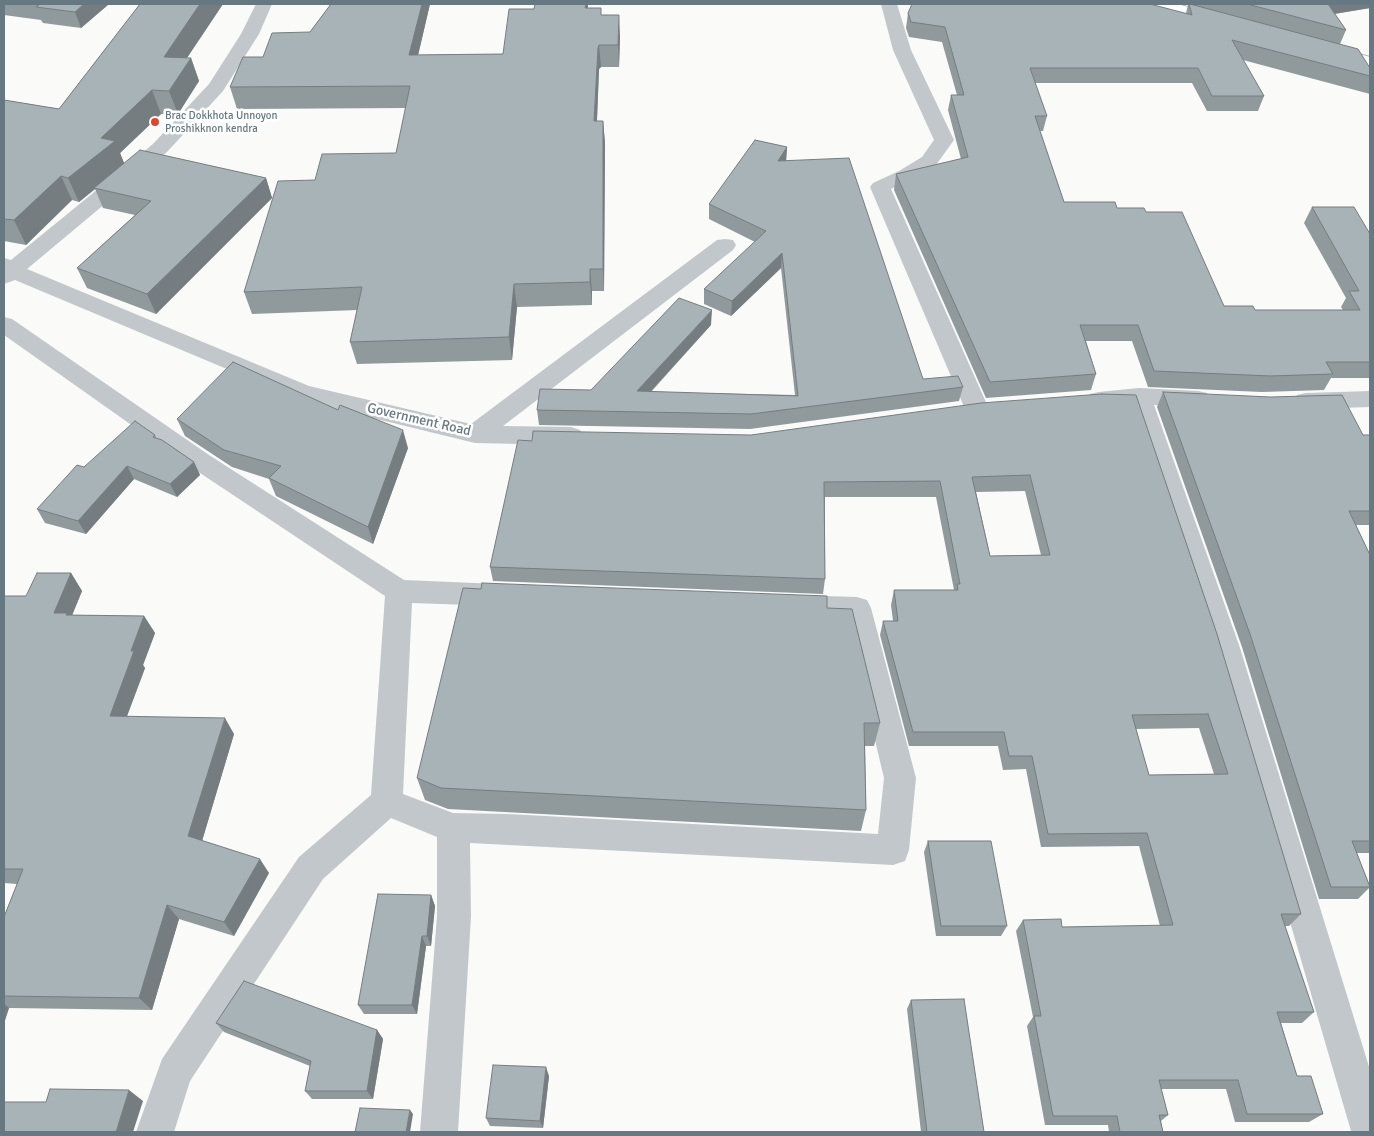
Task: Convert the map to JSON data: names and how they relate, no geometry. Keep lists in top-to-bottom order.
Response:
{
  "streets": {
    "street": ["Government Road"]
  },
  "places": ["Brac Dokkhota Unnoyon Proshikknon kendra"]
}
